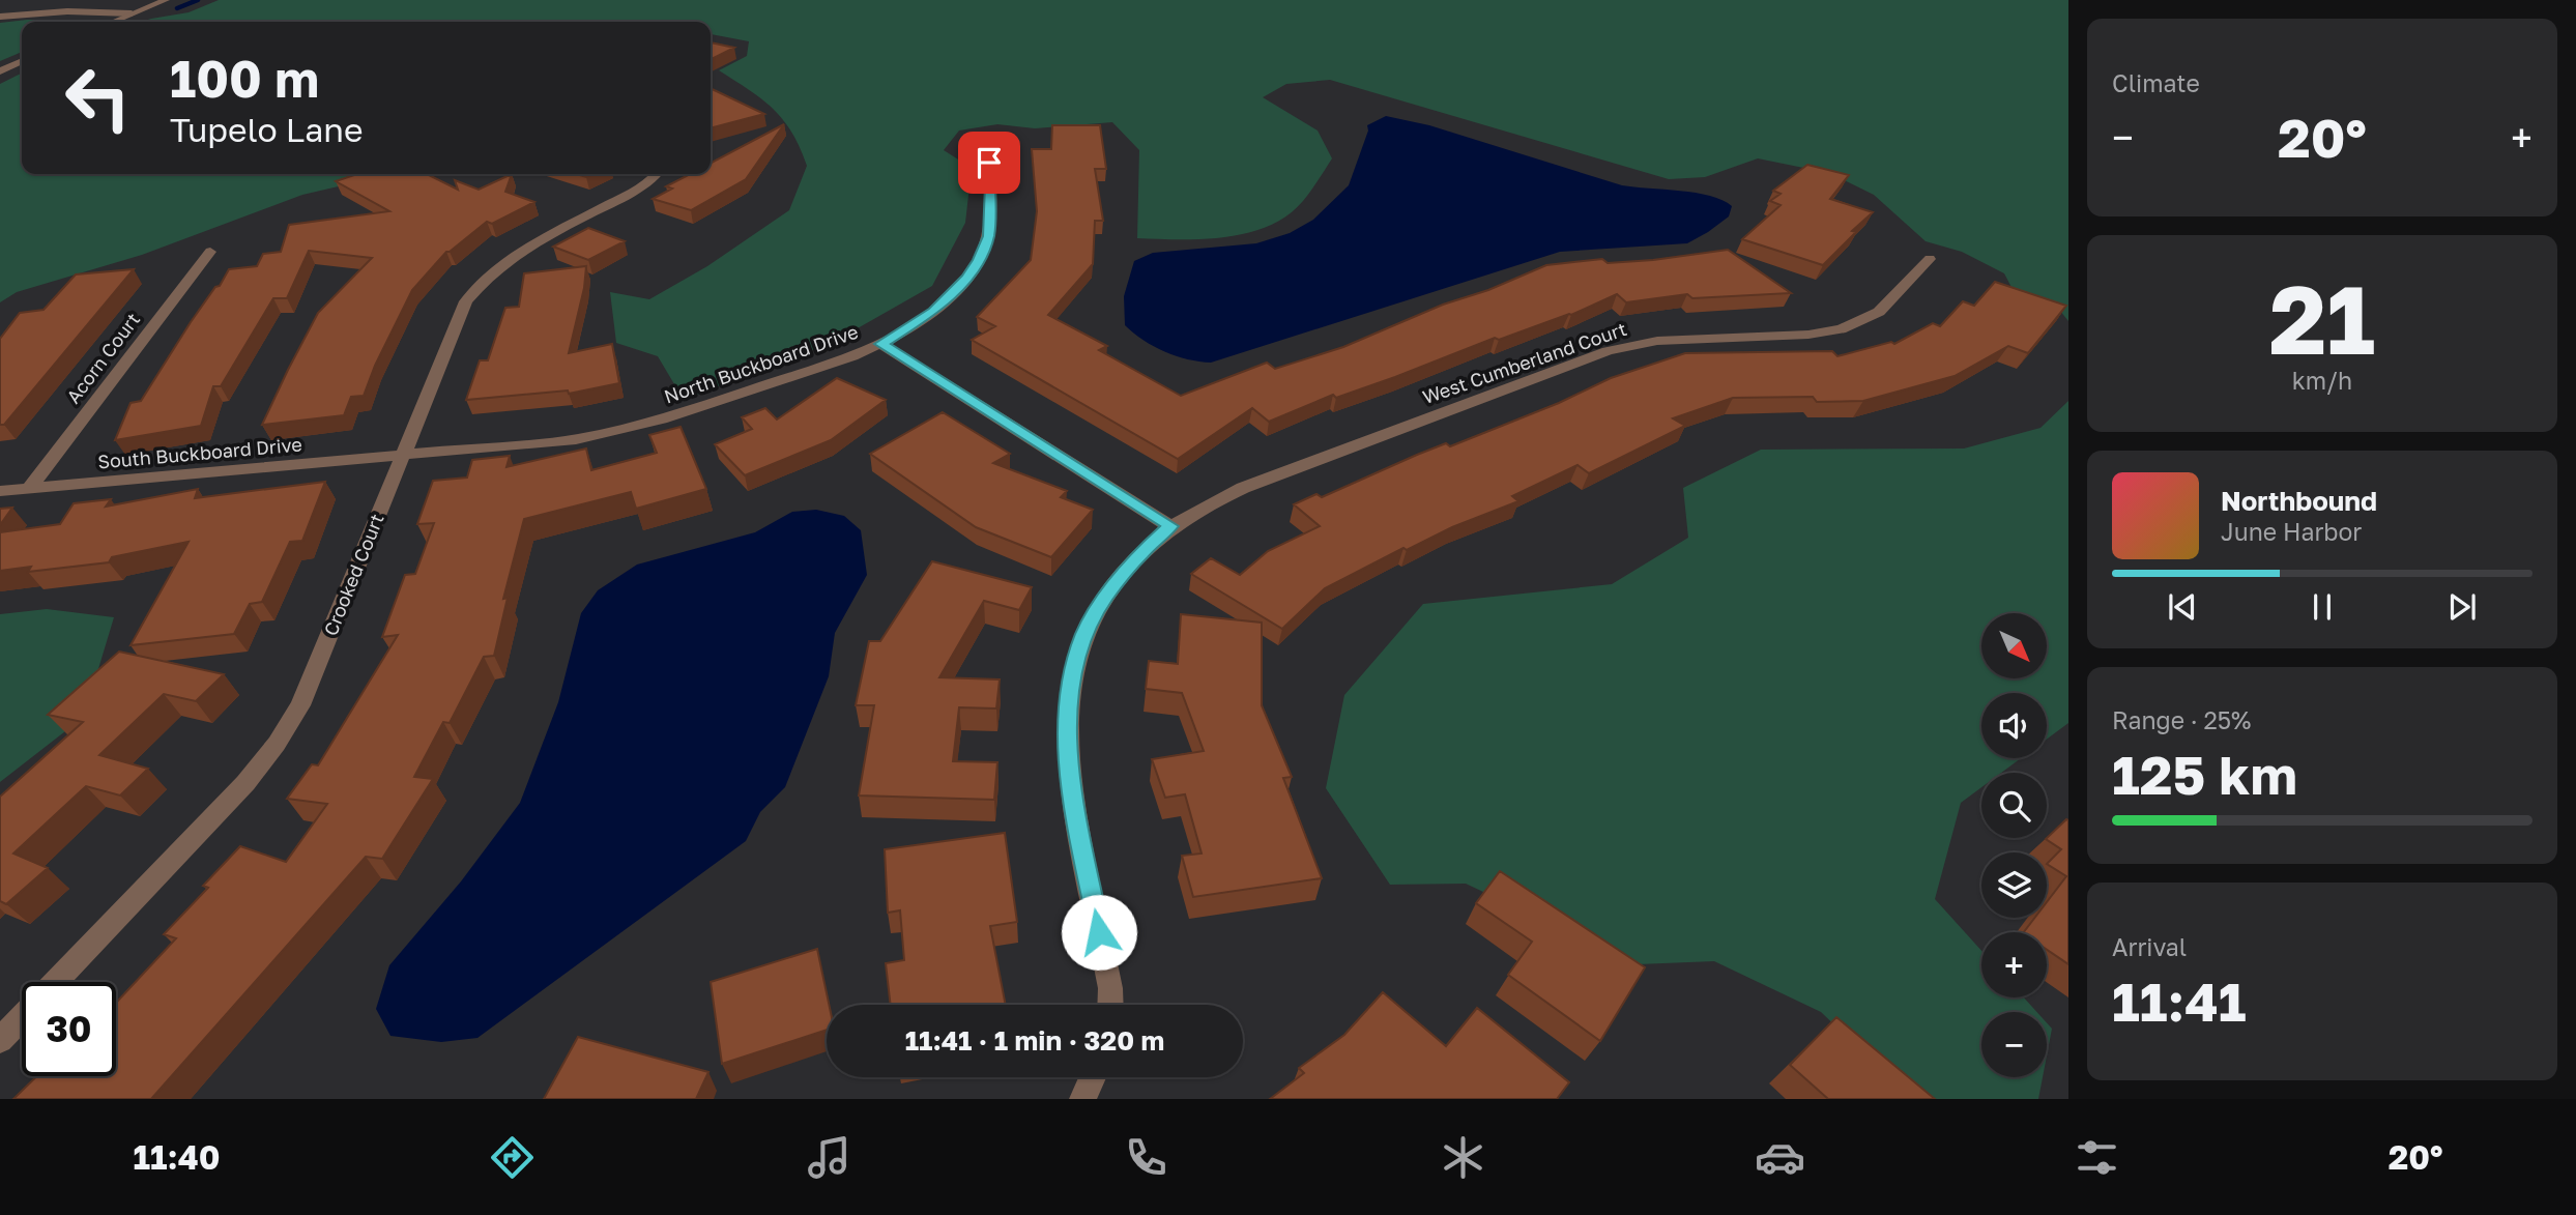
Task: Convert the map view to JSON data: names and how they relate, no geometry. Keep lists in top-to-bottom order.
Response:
{
  "streets": {
    "street": [
      "Acorn Court",
      "West Cumberland Court",
      "North Buckboard Drive",
      "South Buckboard Drive",
      "Crooked Court"
    ]
  },
  "crossings": [
    ["Acorn Court", "South Buckboard Drive"],
    ["North Buckboard Drive", "South Buckboard Drive"],
    ["North Buckboard Drive", "Crooked Court"],
    ["South Buckboard Drive", "Crooked Court"]
  ],
  "north": "bottom right",
  "page": {
    "tile": [
      "Climate",
      ["21", "km/h"],
      ["Range · 25%", "125 km"],
      ["Arrival", "11:41"]
    ],
    "turn": ["100 m", "Tupelo Lane"],
    "heat": ["−", "20°", "+"],
    "song": ["Northbound", "June Harbor"],
    "map_buttons": ["+", "−"],
    "limit": "30",
    "trip": "11:41 · 1 min · 320 m",
    "tabs": ["11:40", "20°"]
  }
}
